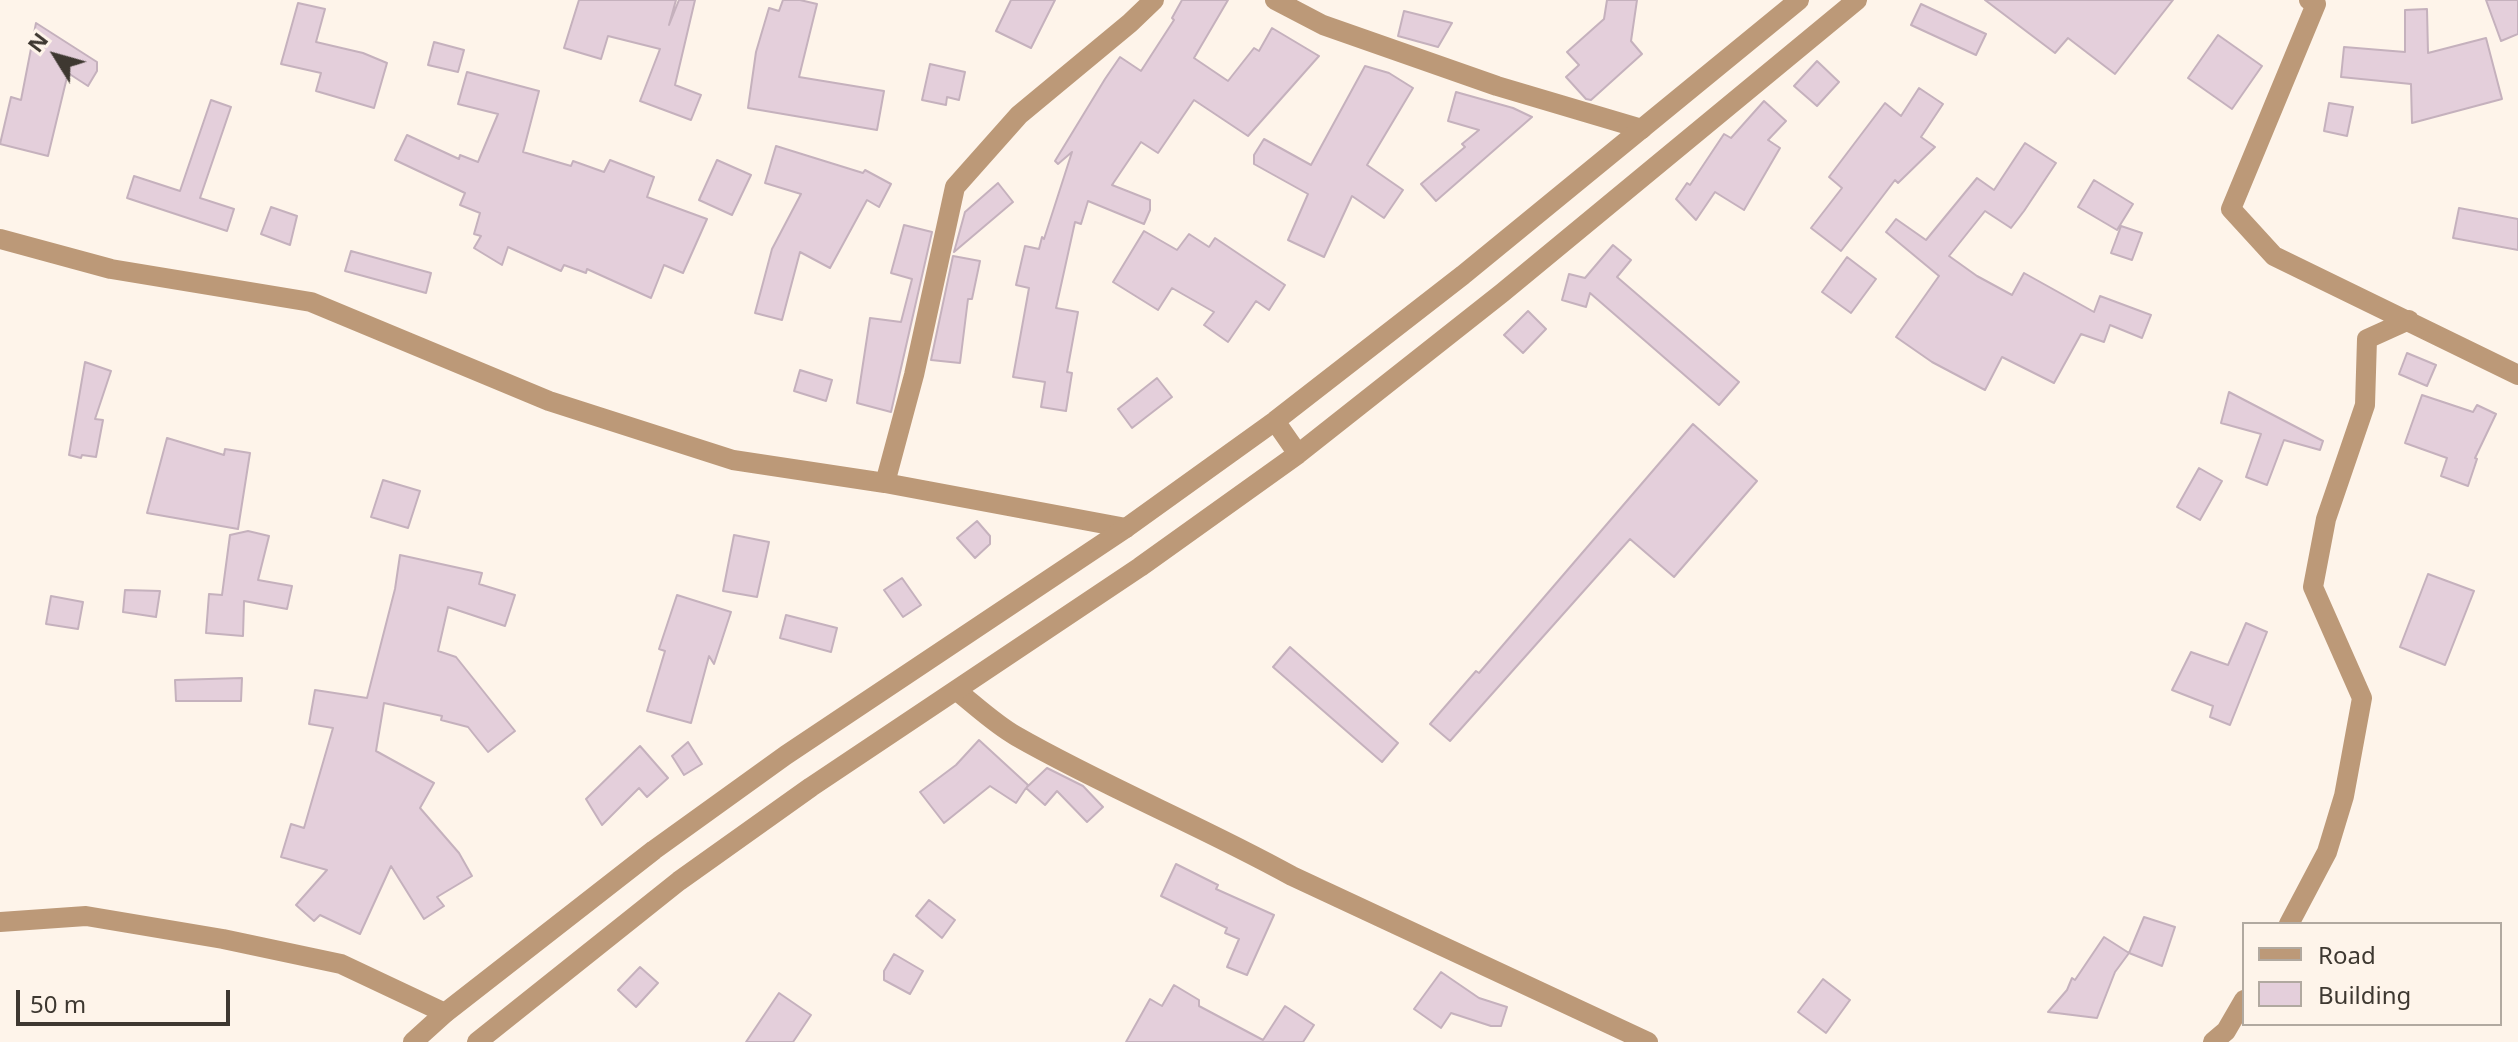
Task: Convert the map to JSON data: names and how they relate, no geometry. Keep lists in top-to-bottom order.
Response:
{
  "legend": ["Road", "Building"],
  "scale_bar": "50 m",
  "north": "top left"
}
